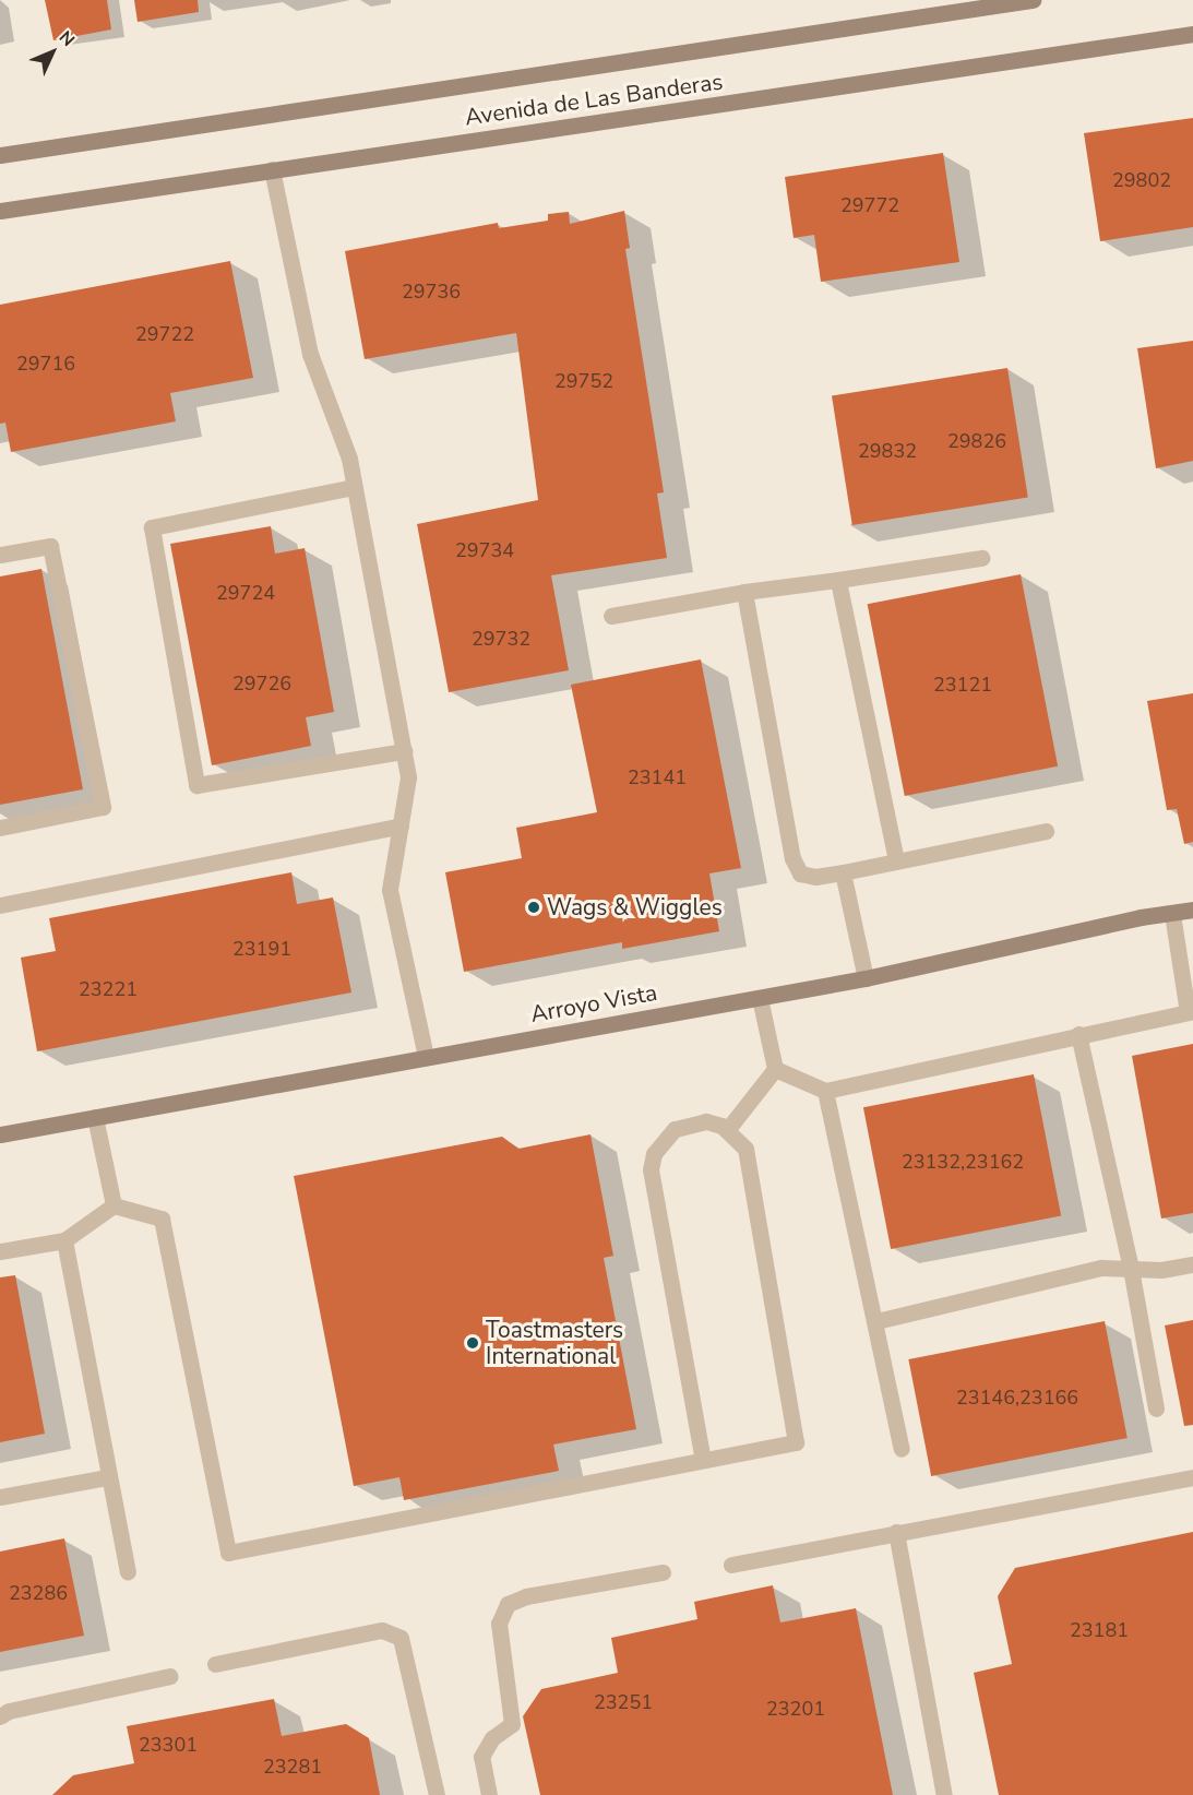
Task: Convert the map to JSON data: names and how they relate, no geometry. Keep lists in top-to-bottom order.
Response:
{
  "streets": {
    "main road": ["Avenida de Las Banderas", "Arroyo Vista"]
  },
  "places": ["Wags & Wiggles", "Toastmasters International"],
  "house_numbers": [
    "29802",
    "29772",
    "29736",
    "29722",
    "29716",
    "29752",
    "29826",
    "29832",
    "29734",
    "29724",
    "29732",
    "29726",
    "23121",
    "23141",
    "23191",
    "23221",
    "23132,23162",
    "23146,23166",
    "23286",
    "23181",
    "23251",
    "23201",
    "23301",
    "23281"
  ],
  "north": "top right"
}
